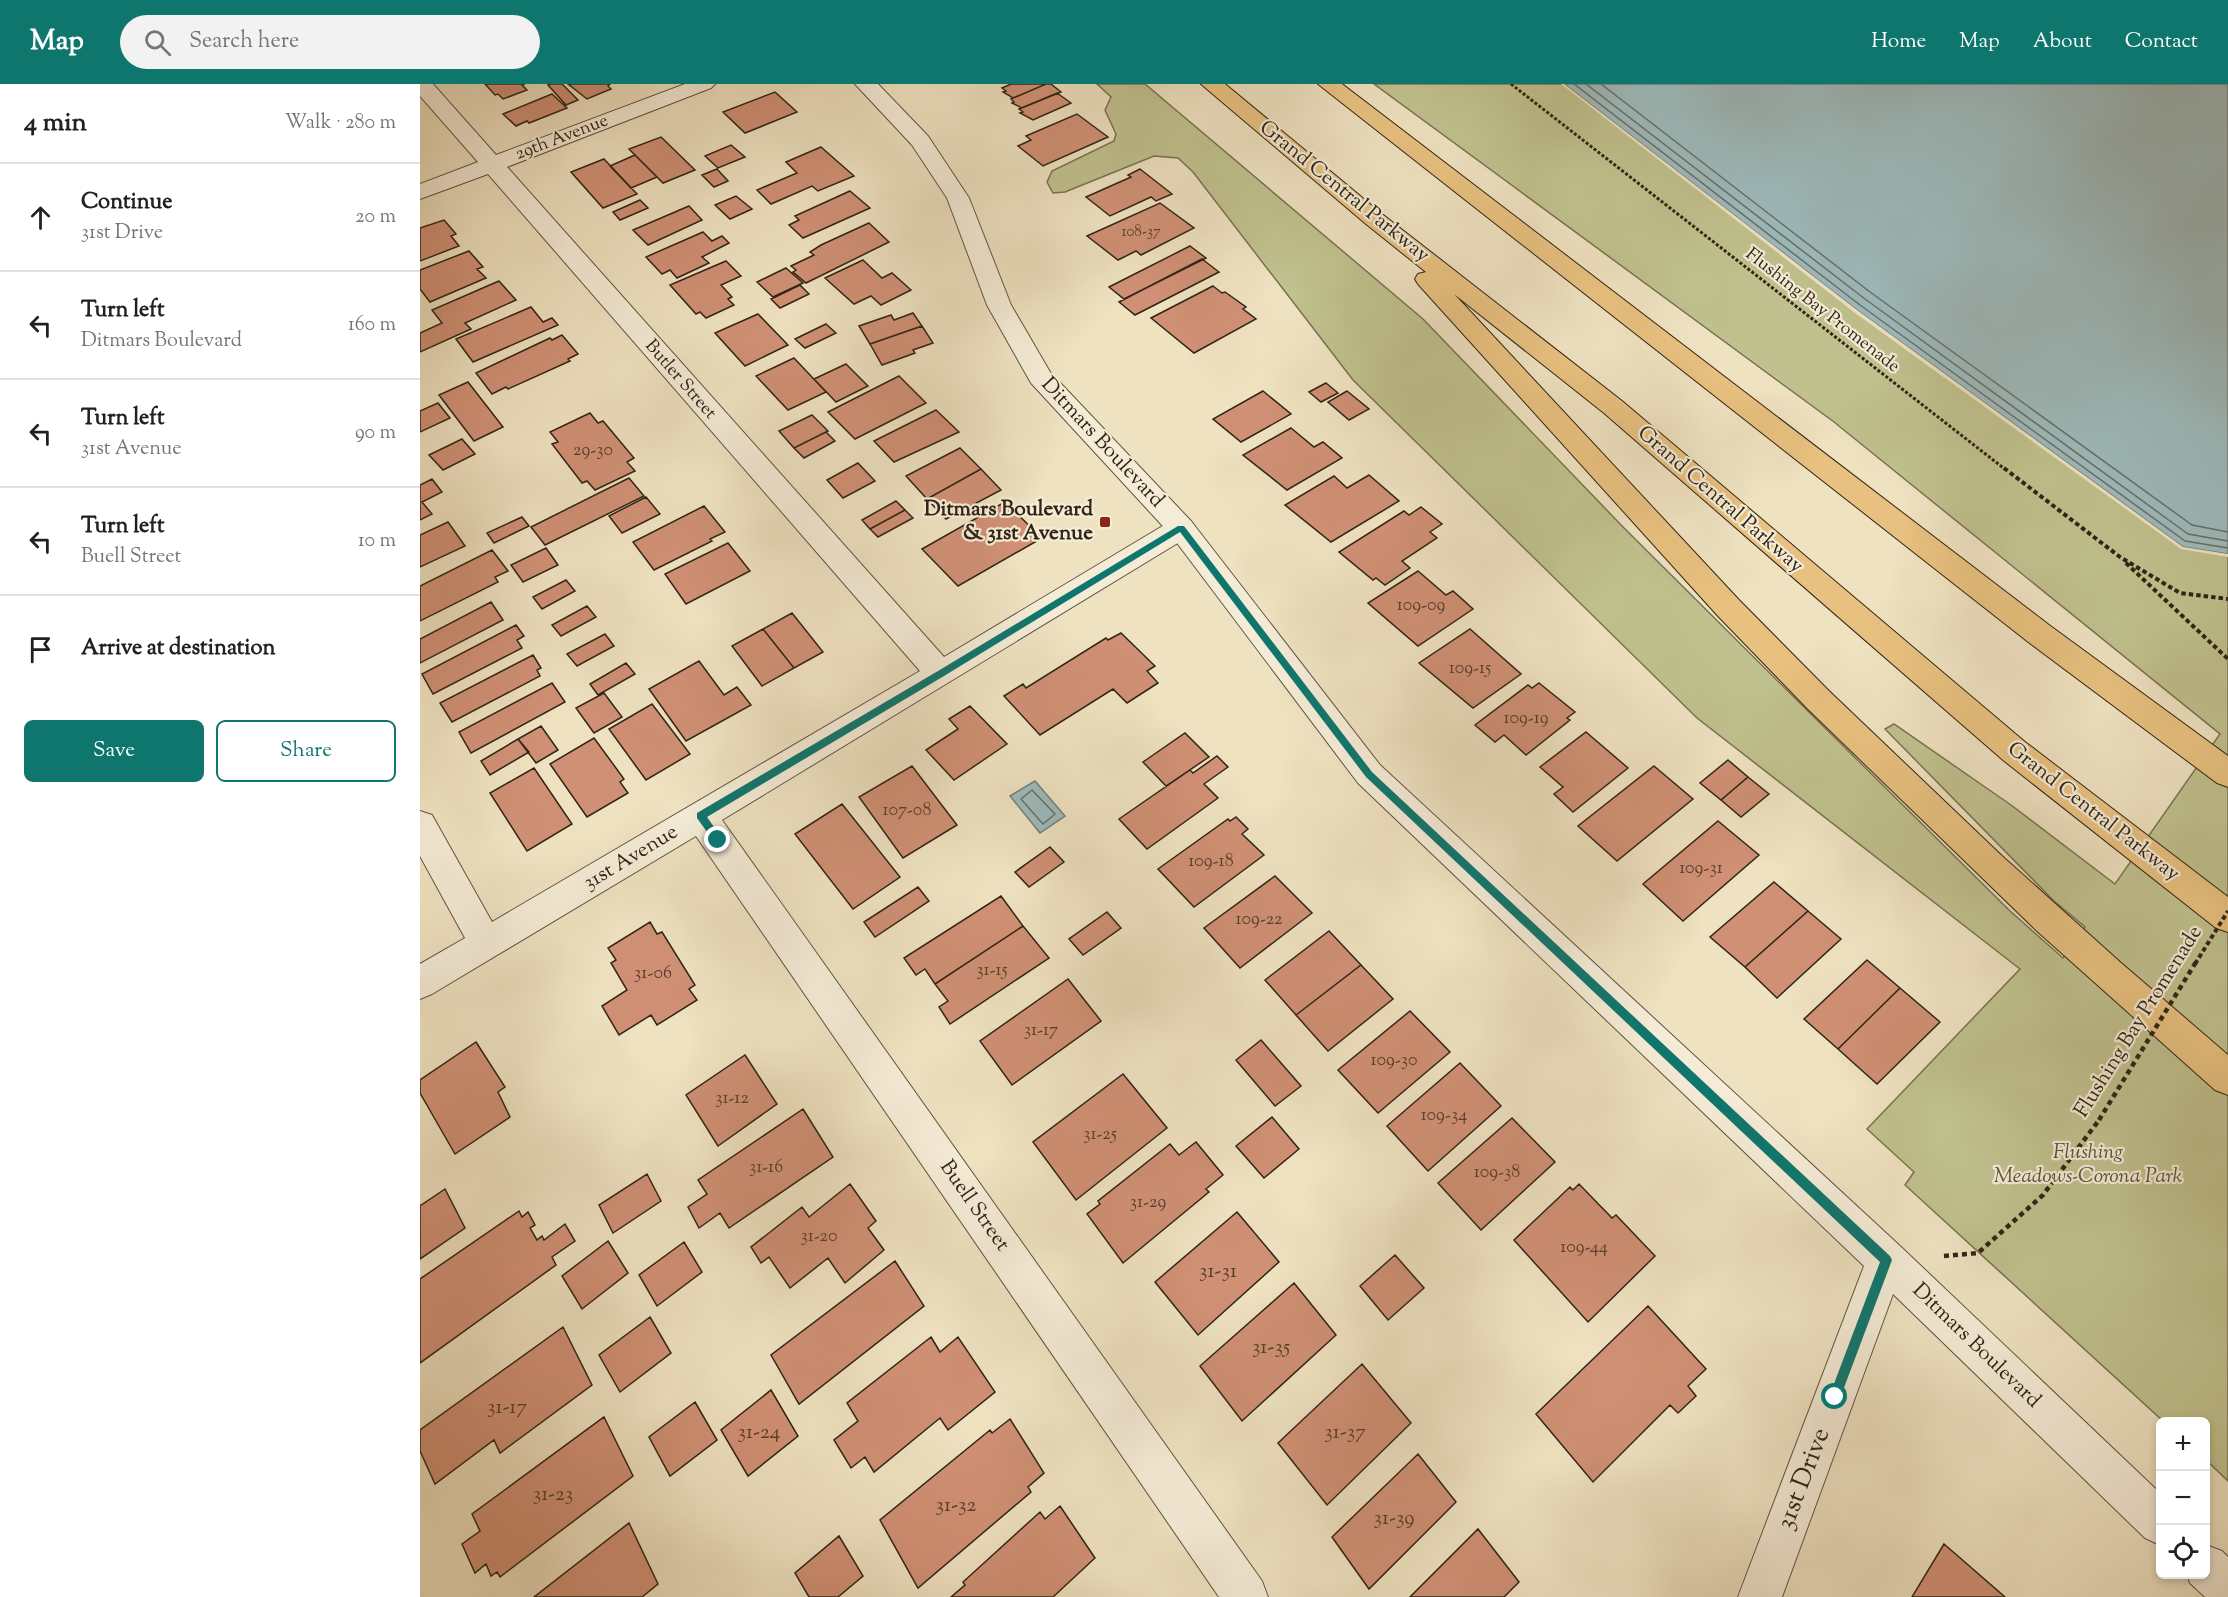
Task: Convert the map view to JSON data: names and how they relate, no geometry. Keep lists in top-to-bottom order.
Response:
{
  "streets": {
    "highway": ["Grand Central Parkway"],
    "street": [
      "29th Avenue",
      "Butler Street",
      "Ditmars Boulevard",
      "31st Avenue",
      "Buell Street",
      "31st Drive"
    ],
    "path": ["Flushing Bay Promenade"]
  },
  "crossings": [
    ["29th Avenue", "Butler Street"],
    ["Butler Street", "31st Avenue"],
    ["Ditmars Boulevard", "31st Avenue"],
    ["Ditmars Boulevard", "31st Drive"],
    ["31st Avenue", "Buell Street"]
  ],
  "parks": ["Flushing Meadows-Corona Park"],
  "places": {
    "transit": ["Ditmars Boulevard & 31st Avenue"]
  },
  "house_numbers": [
    "108-37",
    "29-30",
    "109-09",
    "109-15",
    "109-19",
    "107-08",
    "109-18",
    "109-31",
    "109-22",
    "31-15",
    "31-06",
    "31-17",
    "109-30",
    "31-12",
    "109-34",
    "31-25",
    "31-16",
    "109-38",
    "31-29",
    "31-20",
    "109-44",
    "31-31",
    "31-35",
    "31-17",
    "31-24",
    "31-37",
    "31-23",
    "31-32",
    "31-39"
  ],
  "page": {
    "header": "Map",
    "search": "Search here",
    "nav": [
      "Home",
      "Map",
      "About",
      "Contact"
    ],
    "heading": ["4 min", "Walk · 280 m"],
    "list": [
      ["Continue", "31st Drive", "20 m"],
      ["Turn left", "Ditmars Boulevard", "160 m"],
      ["Turn left", "31st Avenue", "90 m"],
      ["Turn left", "Buell Street", "10 m"],
      "Arrive at destination"
    ],
    "buttons": ["Save", "Share"],
    "map_buttons": ["+", "−"]
  }
}
